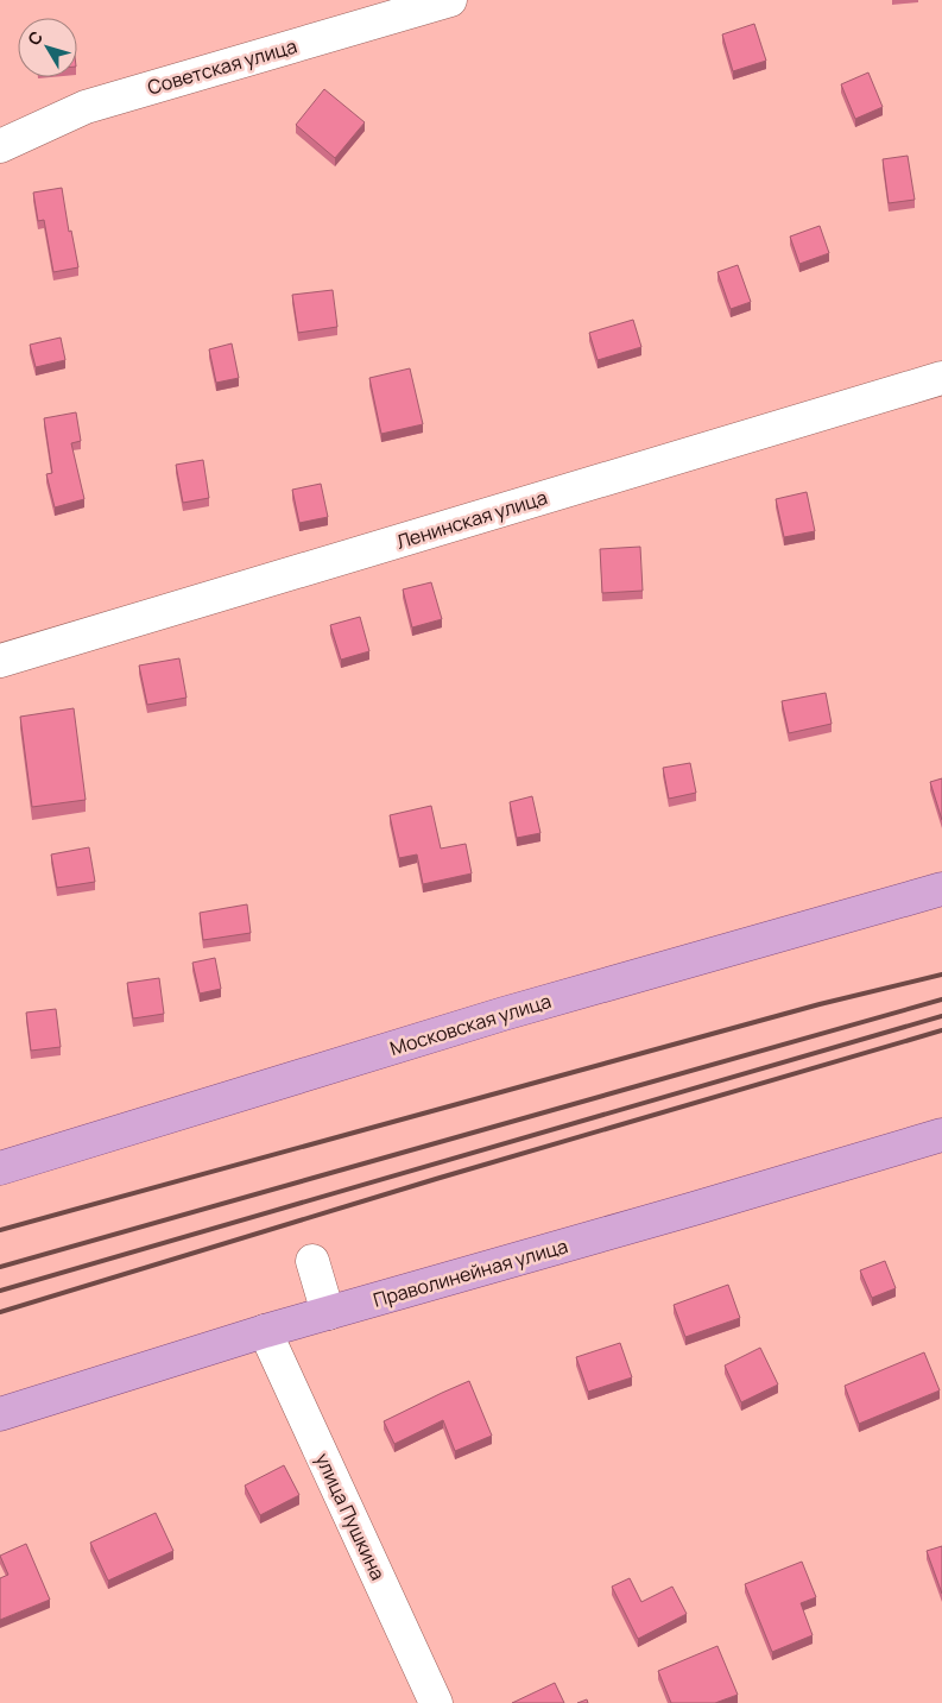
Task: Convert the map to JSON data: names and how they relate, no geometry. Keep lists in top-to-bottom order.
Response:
{
  "streets": {
    "main road": ["Московская улица", "Праволинейная улица"],
    "street": ["Советская улица", "Ленинская улица", "улица Пушкина"]
  },
  "crossings": [
    ["Праволинейная улица", "улица Пушкина"]
  ],
  "north": "top left"
}
